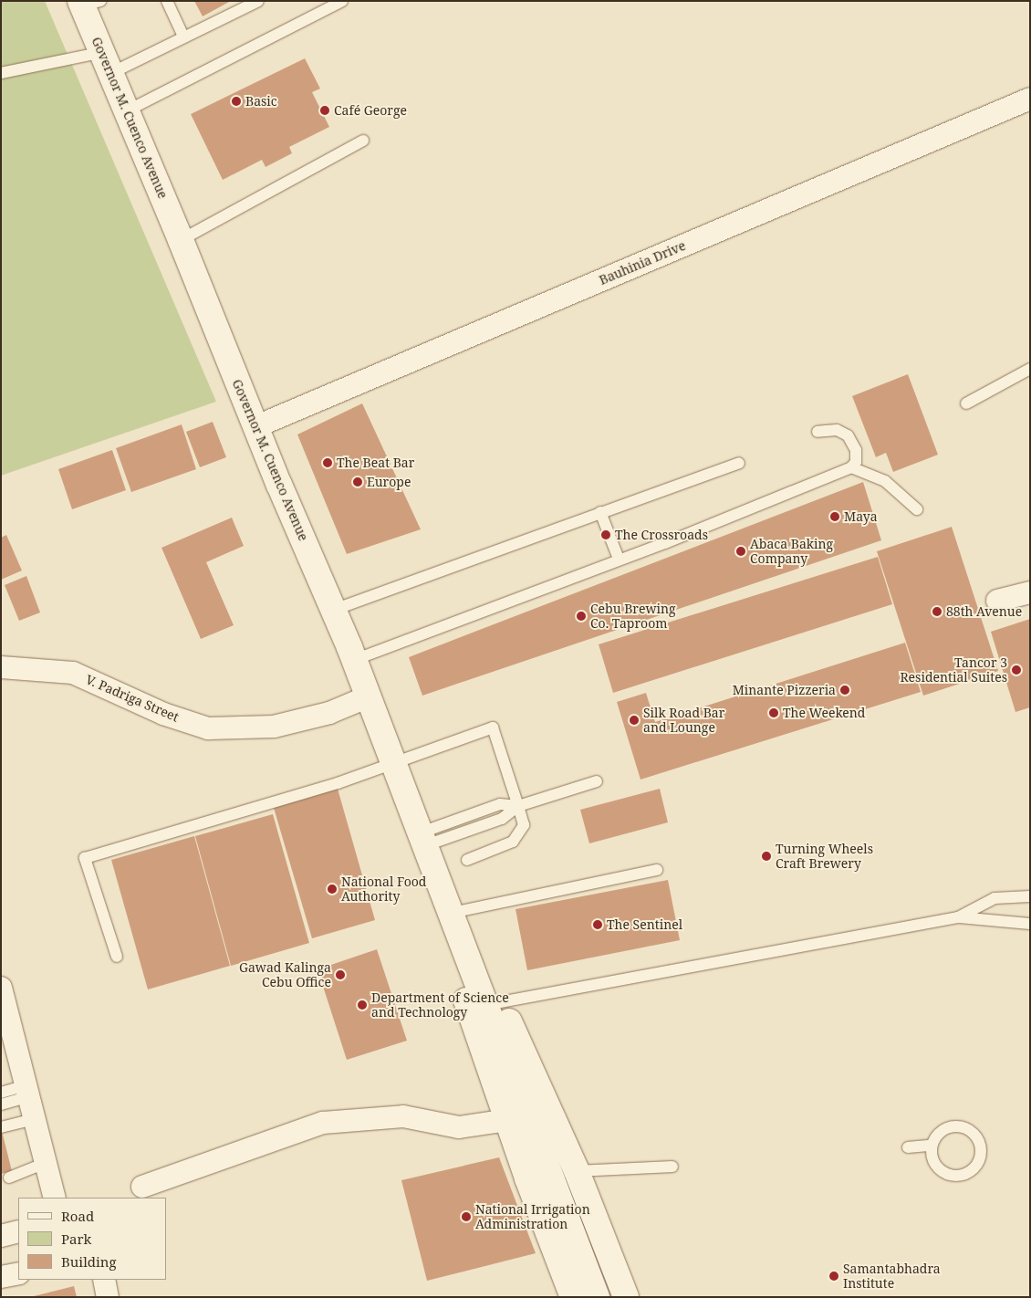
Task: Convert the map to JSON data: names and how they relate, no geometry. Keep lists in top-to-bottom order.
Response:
{
  "streets": {
    "main road": ["Governor M. Cuenco Avenue"],
    "street": ["Bauhinia Drive", "V. Padriga Street"]
  },
  "crossings": [
    ["Governor M. Cuenco Avenue", "Bauhinia Drive"],
    ["Governor M. Cuenco Avenue", "V. Padriga Street"]
  ],
  "places": [
    "Basic",
    "Café George",
    "The Beat Bar",
    "Europe",
    "Maya",
    "The Crossroads",
    "Abaca Baking Company",
    "88th Avenue",
    "Cebu Brewing Co. Taproom",
    "Tancor 3 Residential Suites",
    "Minante Pizzeria",
    "The Weekend",
    "Silk Road Bar and Lounge",
    "Turning Wheels Craft Brewery",
    "National Food Authority",
    "The Sentinel",
    "Gawad Kalinga Cebu Office",
    "Department of Science and Technology",
    "National Irrigation Administration",
    "Samantabhadra Institute"
  ],
  "legend": ["Road", "Park", "Building"]
}
